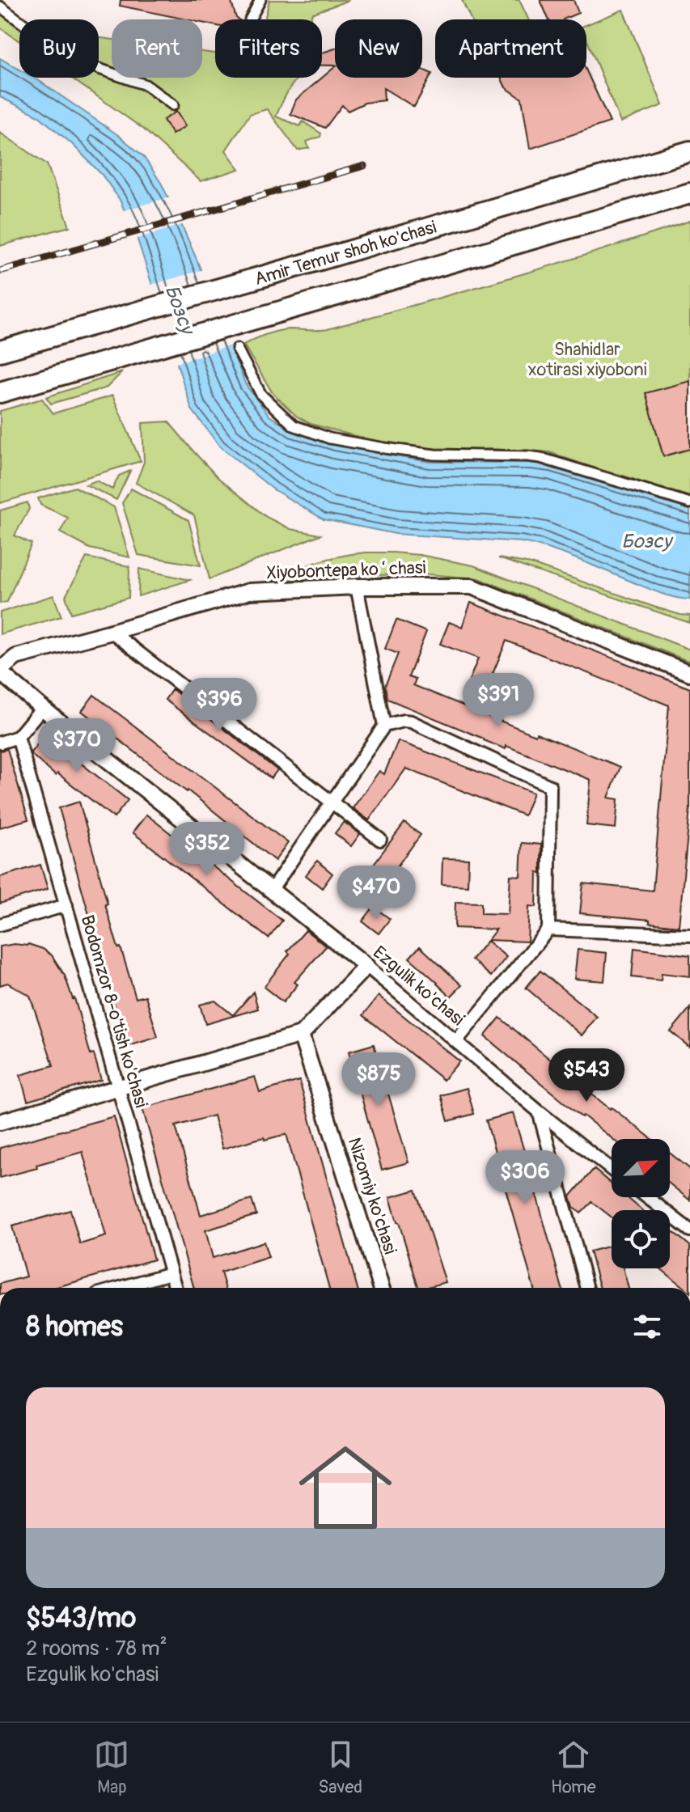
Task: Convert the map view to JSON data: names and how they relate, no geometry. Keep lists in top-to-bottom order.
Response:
{
  "streets": {
    "main road": ["Amir Temur shoh ko'chasi"],
    "street": [
      "Xiyobontepa koʻchasi",
      "Ezgulik ko'chasi",
      "Bodomzor 8-o'tish ko'chasi",
      "Nizomiy ko'chasi"
    ]
  },
  "crossings": [
    ["Xiyobontepa koʻchasi", "Ezgulik ko'chasi"]
  ],
  "water": ["Бозсу"],
  "parks": ["Shahidlar xotirasi xiyoboni"],
  "north": "top right",
  "page": {
    "chip": [
      "Buy",
      "Rent",
      "Filters",
      "New",
      "Apartment"
    ],
    "price": [
      "$391",
      "$396",
      "$370",
      "$352",
      "$470",
      "$543",
      "$875",
      "$306"
    ],
    "heading": "8 homes",
    "list": [
      {
        "name": "$543/mo",
        "note": "2 rooms · 78 m² · Ezgulik ko'chasi"
      }
    ],
    "tabs": ["Map", "Saved", "Home"]
  }
}
